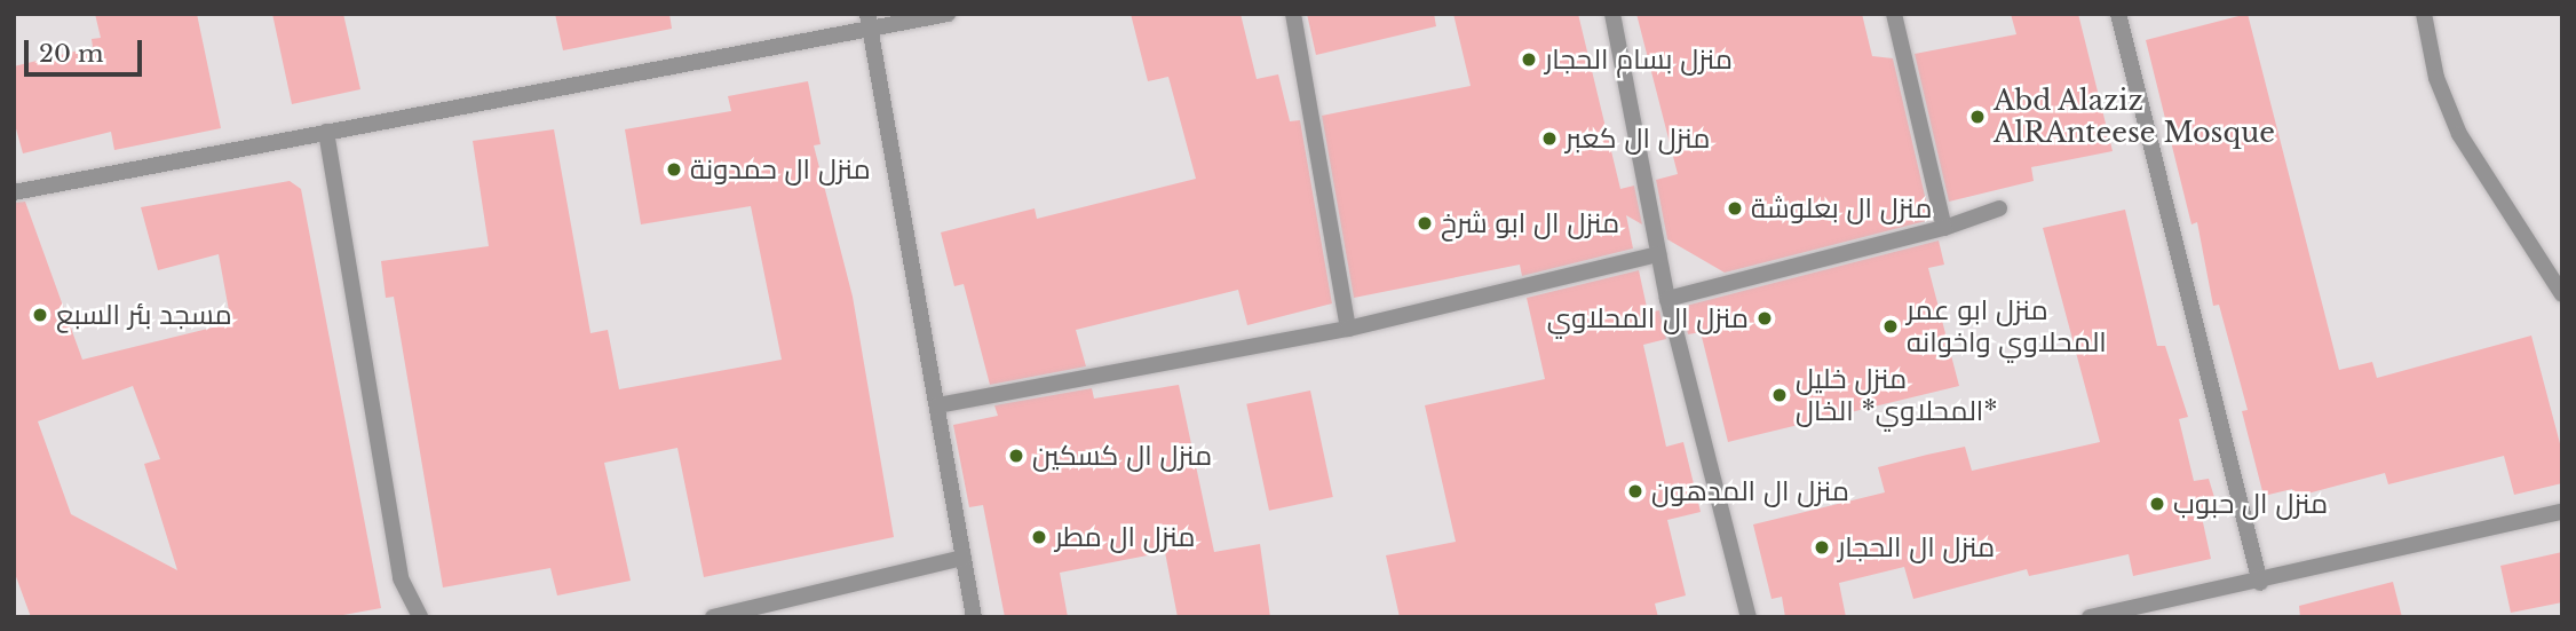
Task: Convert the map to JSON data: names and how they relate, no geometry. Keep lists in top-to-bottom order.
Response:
{
  "places": [
    "منزل بسام الحجار",
    "Abd Alaziz AlRAnteese Mosque",
    "منزل ال كعبر",
    "منزل ال حمدونة",
    "منزل ال بعلوشة",
    "منزل ال ابو شرخ",
    "مسجد بئر السبع",
    "منزل ال المحلاوي",
    "منزل ابو عمر المحلاوي واخوانه",
    "منزل خليل المحلاوي* الخال*",
    "منزل ال كسكين",
    "منزل ال المدهون",
    "منزل ال حبوب",
    "منزل ال مطر",
    "منزل ال الحجار"
  ],
  "scale_bar": "20 m"
}
